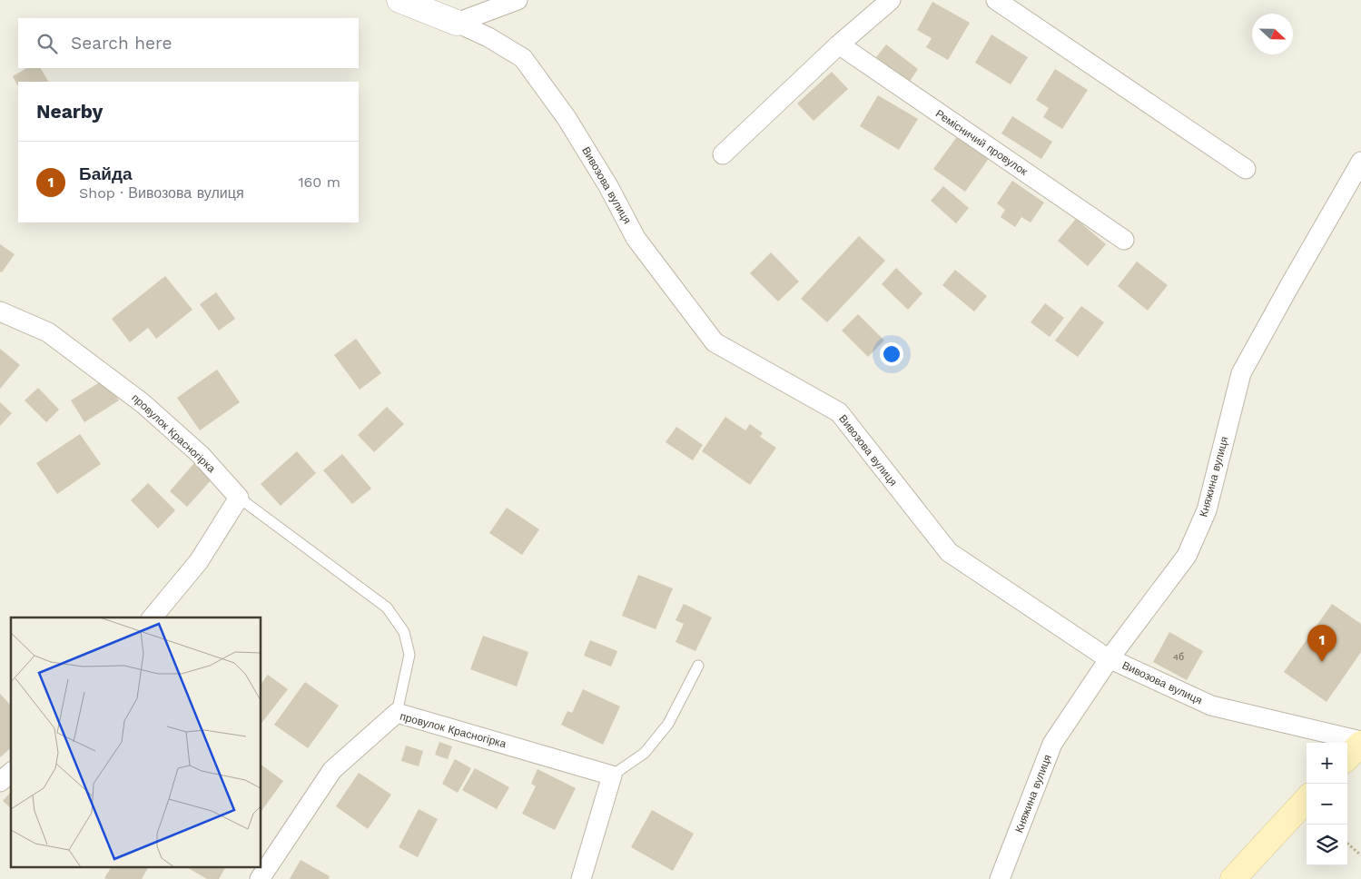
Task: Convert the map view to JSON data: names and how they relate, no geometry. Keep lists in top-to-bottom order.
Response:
{
  "streets": {
    "street": [
      "Ремісничий провулок",
      "Вивозова вулиця",
      "провулок Красногірка",
      "Княжина вулиця"
    ]
  },
  "crossings": [
    ["Вивозова вулиця", "Княжина вулиця"]
  ],
  "house_numbers": ["4б"],
  "north": "right",
  "page": {
    "search": "Search here",
    "heading": "Nearby",
    "list": [
      {
        "mark": "1",
        "name": "Байда",
        "note": "Shop · Вивозова вулиця",
        "value": "160 m"
      }
    ],
    "pins": "1",
    "map_buttons": ["+", "−"]
  }
}
